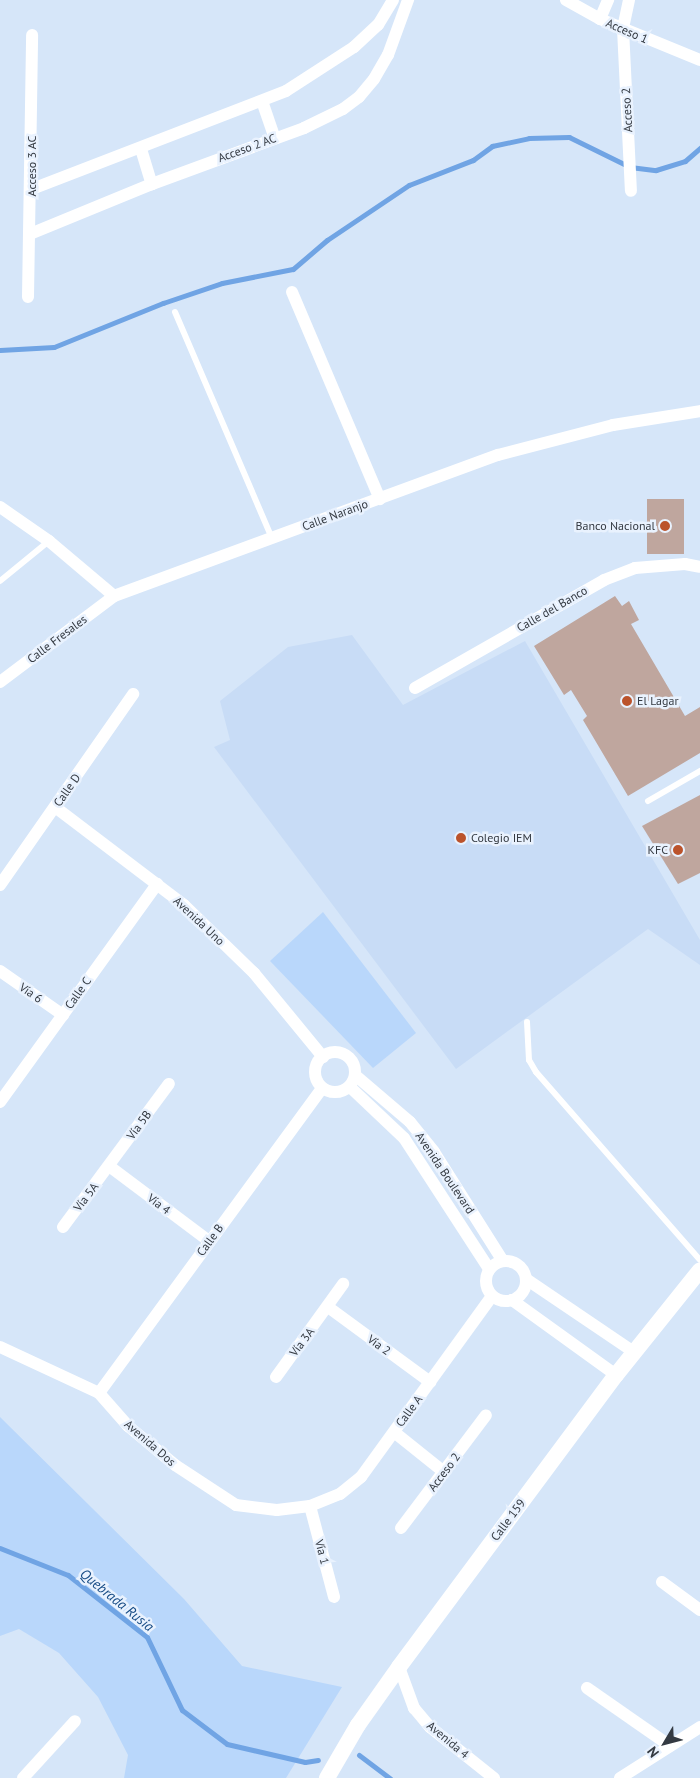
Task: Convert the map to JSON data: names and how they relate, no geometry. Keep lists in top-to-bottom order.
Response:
{
  "streets": {
    "street": [
      "Acceso 1",
      "Acceso 2",
      "Acceso 2 AC",
      "Acceso 3 AC",
      "Calle Naranjo",
      "Calle del Banco",
      "Calle Fresales",
      "Calle D",
      "Avenida Uno",
      "Vía 6",
      "Calle C",
      "Vía 5B",
      "Avenida Boulevard",
      "Vía 5A",
      "Vía 4",
      "Calle B",
      "Vía 3A",
      "Vía 2",
      "Calle A",
      "Avenida Dos",
      "Calle 159",
      "Vía 1",
      "Avenida 4"
    ]
  },
  "crossings": [
    ["Acceso 1", "Acceso 2"],
    ["Acceso 2 AC", "Acceso 3 AC"],
    ["Calle Naranjo", "Calle Fresales"],
    ["Calle D", "Avenida Uno"],
    ["Avenida Uno", "Calle C"],
    ["Avenida Uno", "Avenida Boulevard"],
    ["Avenida Uno", "Calle B"],
    ["Vía 6", "Calle C"],
    ["Vía 5B", "Vía 5A"],
    ["Vía 5B", "Vía 4"],
    ["Avenida Boulevard", "Calle B"],
    ["Avenida Boulevard", "Calle A"],
    ["Vía 5A", "Vía 4"],
    ["Vía 4", "Calle B"],
    ["Calle B", "Avenida Dos"],
    ["Vía 3A", "Vía 2"],
    ["Vía 2", "Calle A"],
    ["Calle A", "Avenida Dos"],
    ["Calle A", "Vía 1"],
    ["Avenida Dos", "Vía 1"],
    ["Calle 159", "Avenida 4"]
  ],
  "water": ["Quebrada Rusia"],
  "places": [
    "Banco Nacional",
    "El Lagar",
    "Colegio IEM",
    "KFC"
  ],
  "north": "bottom left"
}
